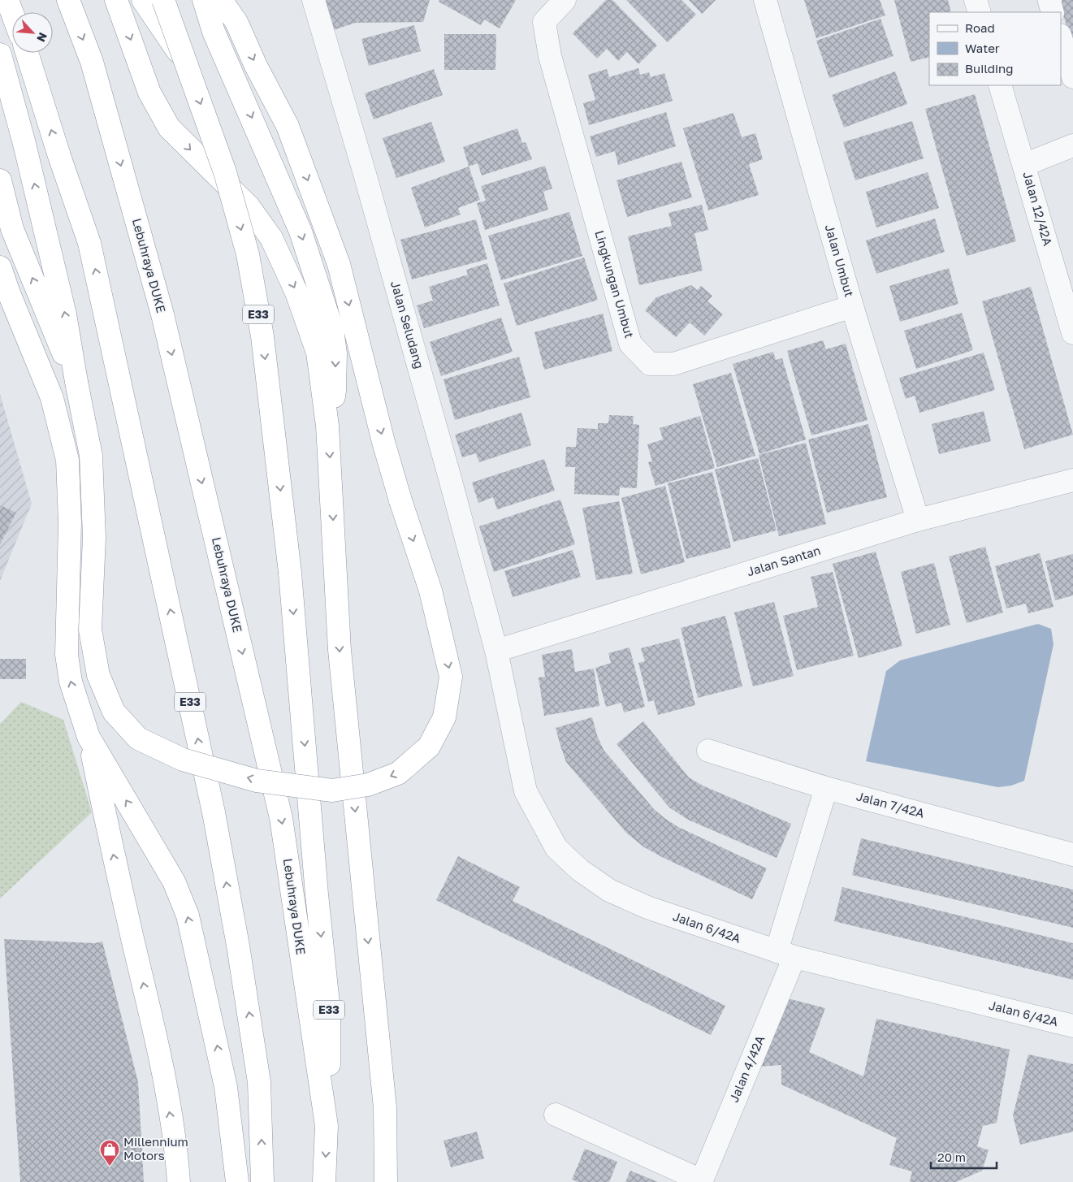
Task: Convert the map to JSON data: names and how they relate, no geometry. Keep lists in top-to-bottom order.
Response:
{
  "streets": {
    "highway": ["Lebuhraya DUKE", "E33"],
    "street": [
      "Jalan 12/42A",
      "Jalan Umbut",
      "Lingkungan Umbut",
      "Jalan Seludang",
      "Jalan Santan",
      "Jalan 7/42A",
      "Jalan 6/42A",
      "Jalan 4/42A"
    ]
  },
  "crossings": [
    ["Jalan Umbut", "Lingkungan Umbut"],
    ["Jalan Umbut", "Jalan Santan"],
    ["Lebuhraya DUKE", "E33"],
    ["Jalan Seludang", "Jalan Santan"],
    ["Jalan Seludang", "Jalan 6/42A"],
    ["Jalan Santan", "Jalan 6/42A"],
    ["Jalan 7/42A", "Jalan 4/42A"],
    ["Jalan 6/42A", "Jalan 4/42A"]
  ],
  "places": {
    "shop": ["Millennium Motors"]
  },
  "legend": ["Road", "Water", "Building"],
  "scale_bar": "20 m",
  "north": "bottom right"
}
